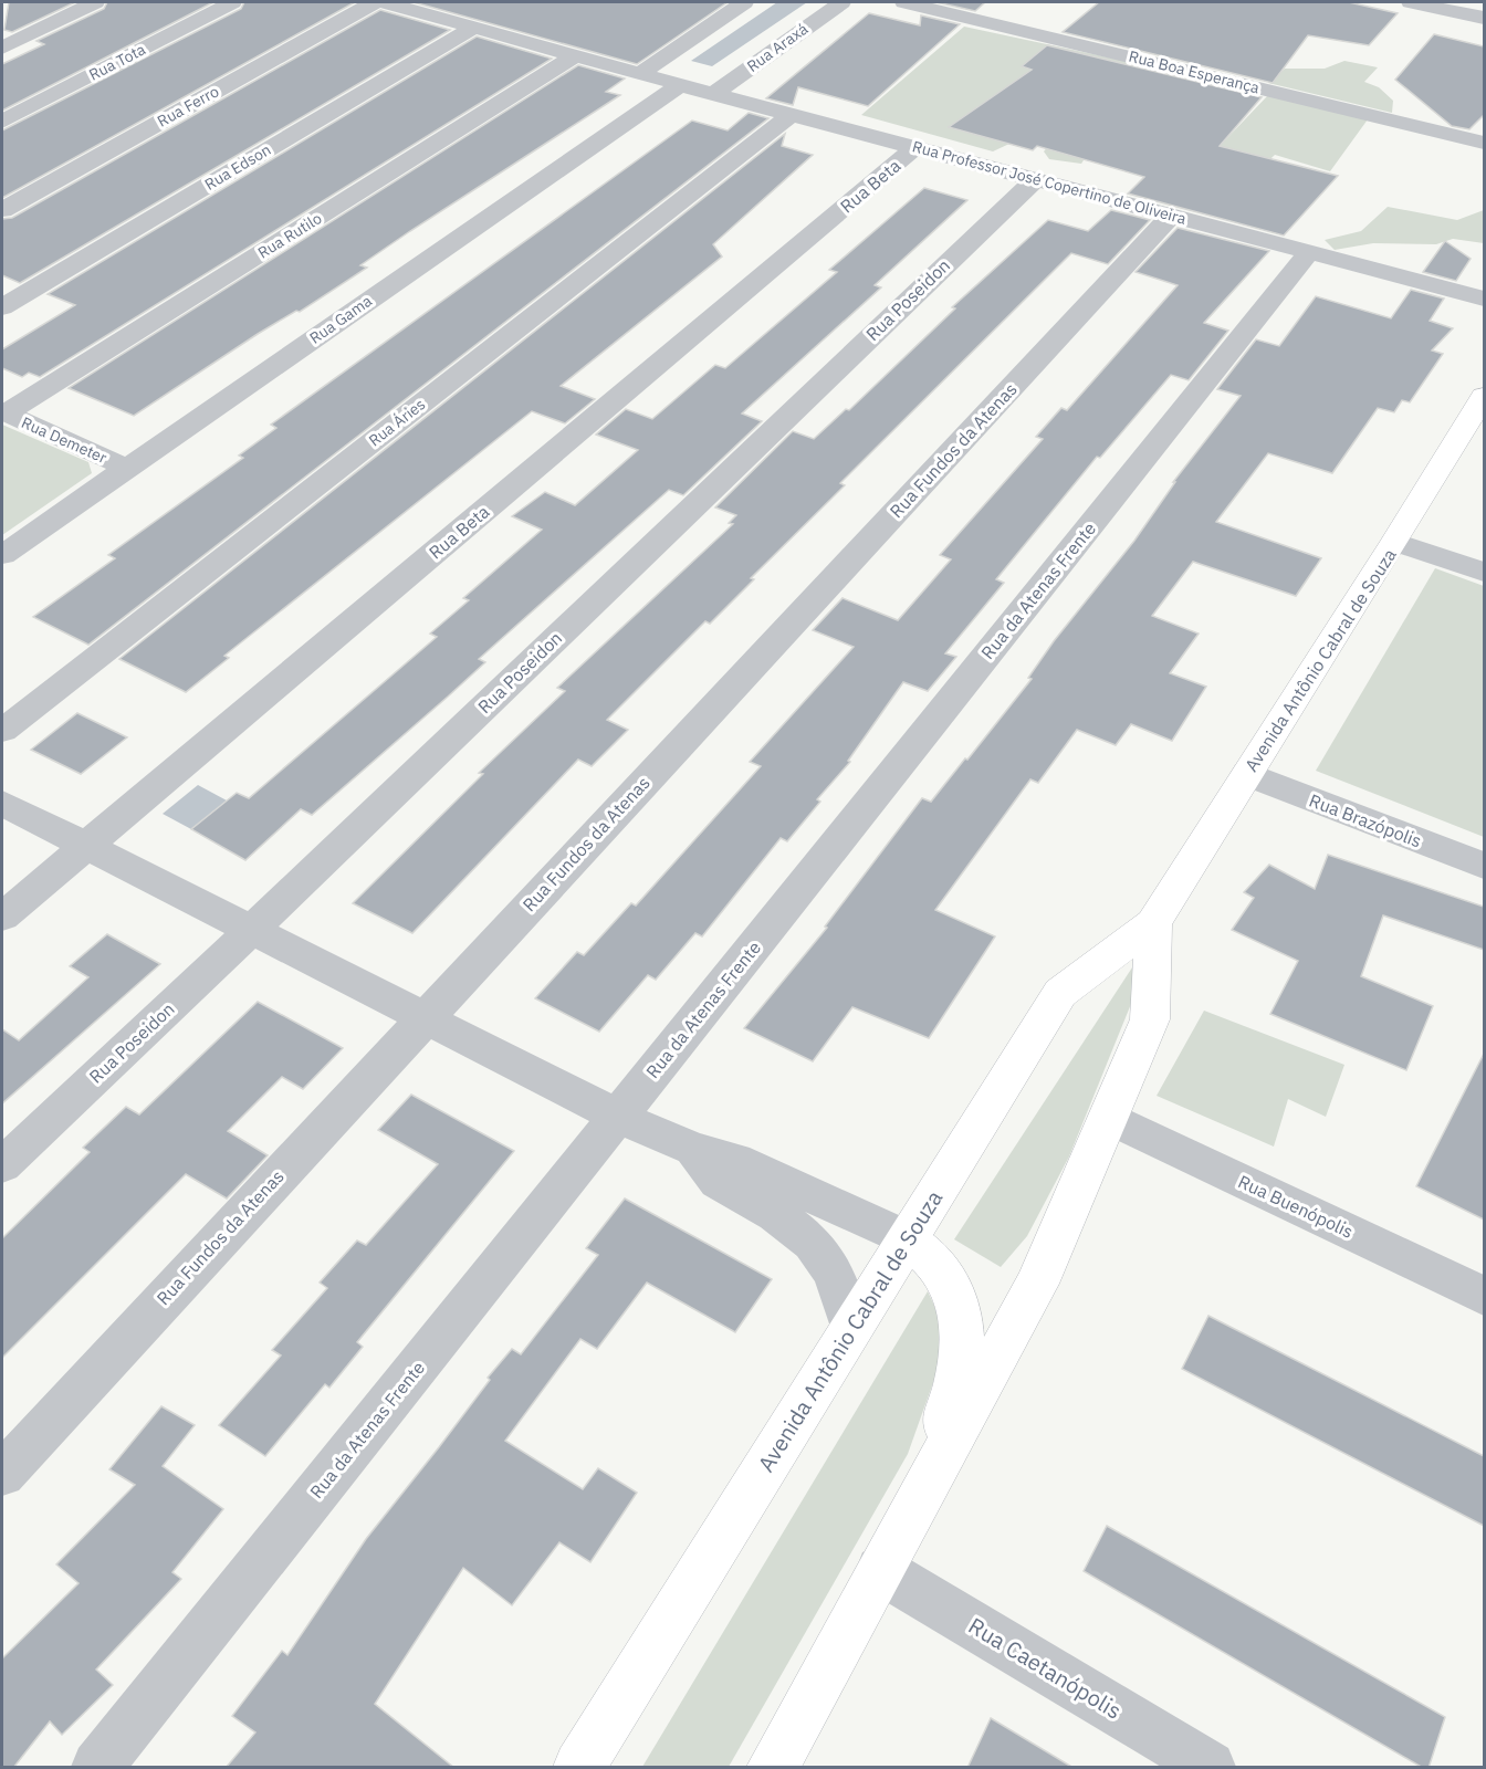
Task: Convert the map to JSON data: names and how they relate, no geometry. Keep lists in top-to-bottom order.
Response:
{
  "streets": {
    "main road": ["Avenida Antônio Cabral de Souza"],
    "street": [
      "Rua Araxá",
      "Rua Tota",
      "Rua Boa Esperança",
      "Rua Ferro",
      "Rua Edson",
      "Rua Professor José Copertino de Oliveira",
      "Rua Beta",
      "Rua Rutilo",
      "Rua Poseidon",
      "Rua Gama",
      "Rua Áries",
      "Rua Demeter",
      "Rua Fundos da Atenas",
      "Rua da Atenas Frente",
      "Rua Brazópolis",
      "Rua Buenópolis",
      "Rua Caetanópolis"
    ]
  },
  "crossings": [
    ["Rua Araxá", "Rua Professor José Copertino de Oliveira"],
    ["Rua Edson", "Rua Professor José Copertino de Oliveira"],
    ["Rua Professor José Copertino de Oliveira", "Rua Beta"],
    ["Rua Professor José Copertino de Oliveira", "Rua Rutilo"],
    ["Rua Professor José Copertino de Oliveira", "Rua Poseidon"],
    ["Rua Professor José Copertino de Oliveira", "Rua Gama"],
    ["Rua Professor José Copertino de Oliveira", "Rua Áries"],
    ["Rua Professor José Copertino de Oliveira", "Rua Fundos da Atenas"],
    ["Rua Professor José Copertino de Oliveira", "Rua da Atenas Frente"],
    ["Rua Rutilo", "Rua Demeter"],
    ["Rua Gama", "Rua Demeter"],
    ["Avenida Antônio Cabral de Souza", "Rua Brazópolis"]
  ]
}
